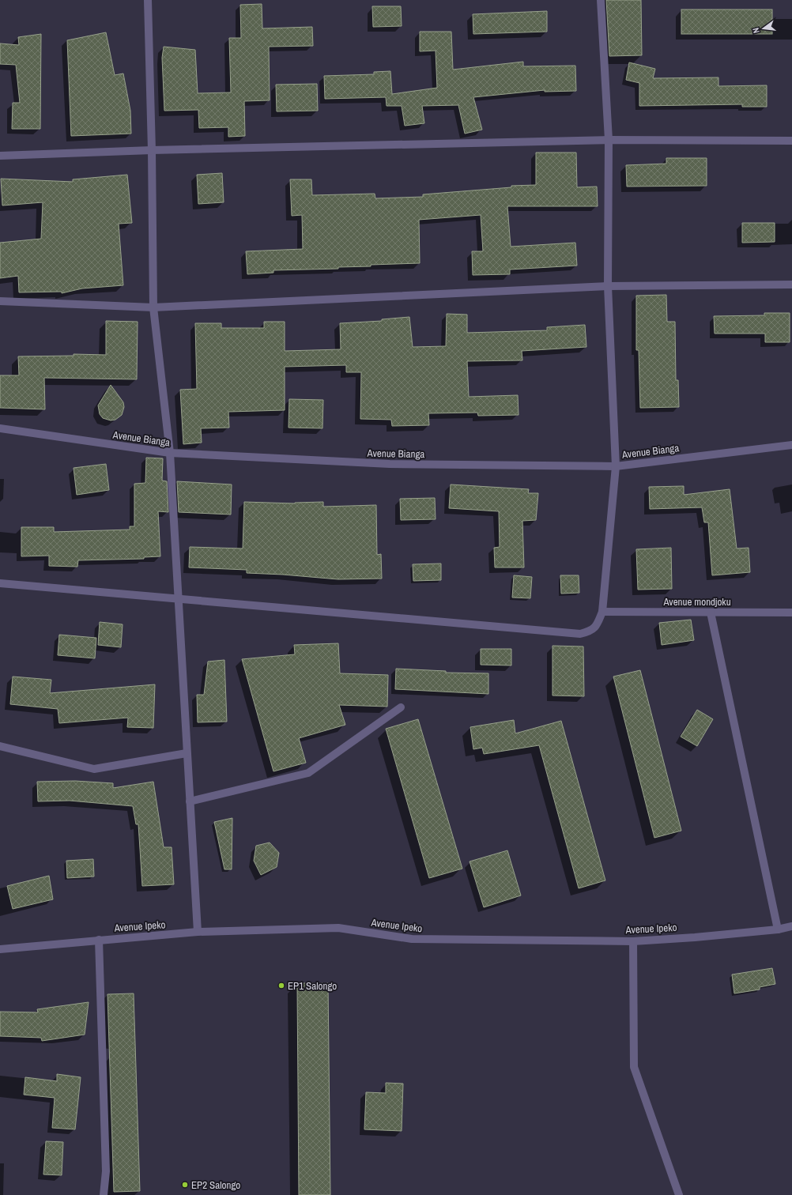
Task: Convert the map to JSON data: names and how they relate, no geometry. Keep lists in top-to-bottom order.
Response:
{
  "streets": {
    "street": ["Avenue Bianga", "Avenue mondjoku", "Avenue Ipeko"]
  },
  "places": ["EP1 Salongo", "EP2 Salongo"],
  "north": "left"
}
